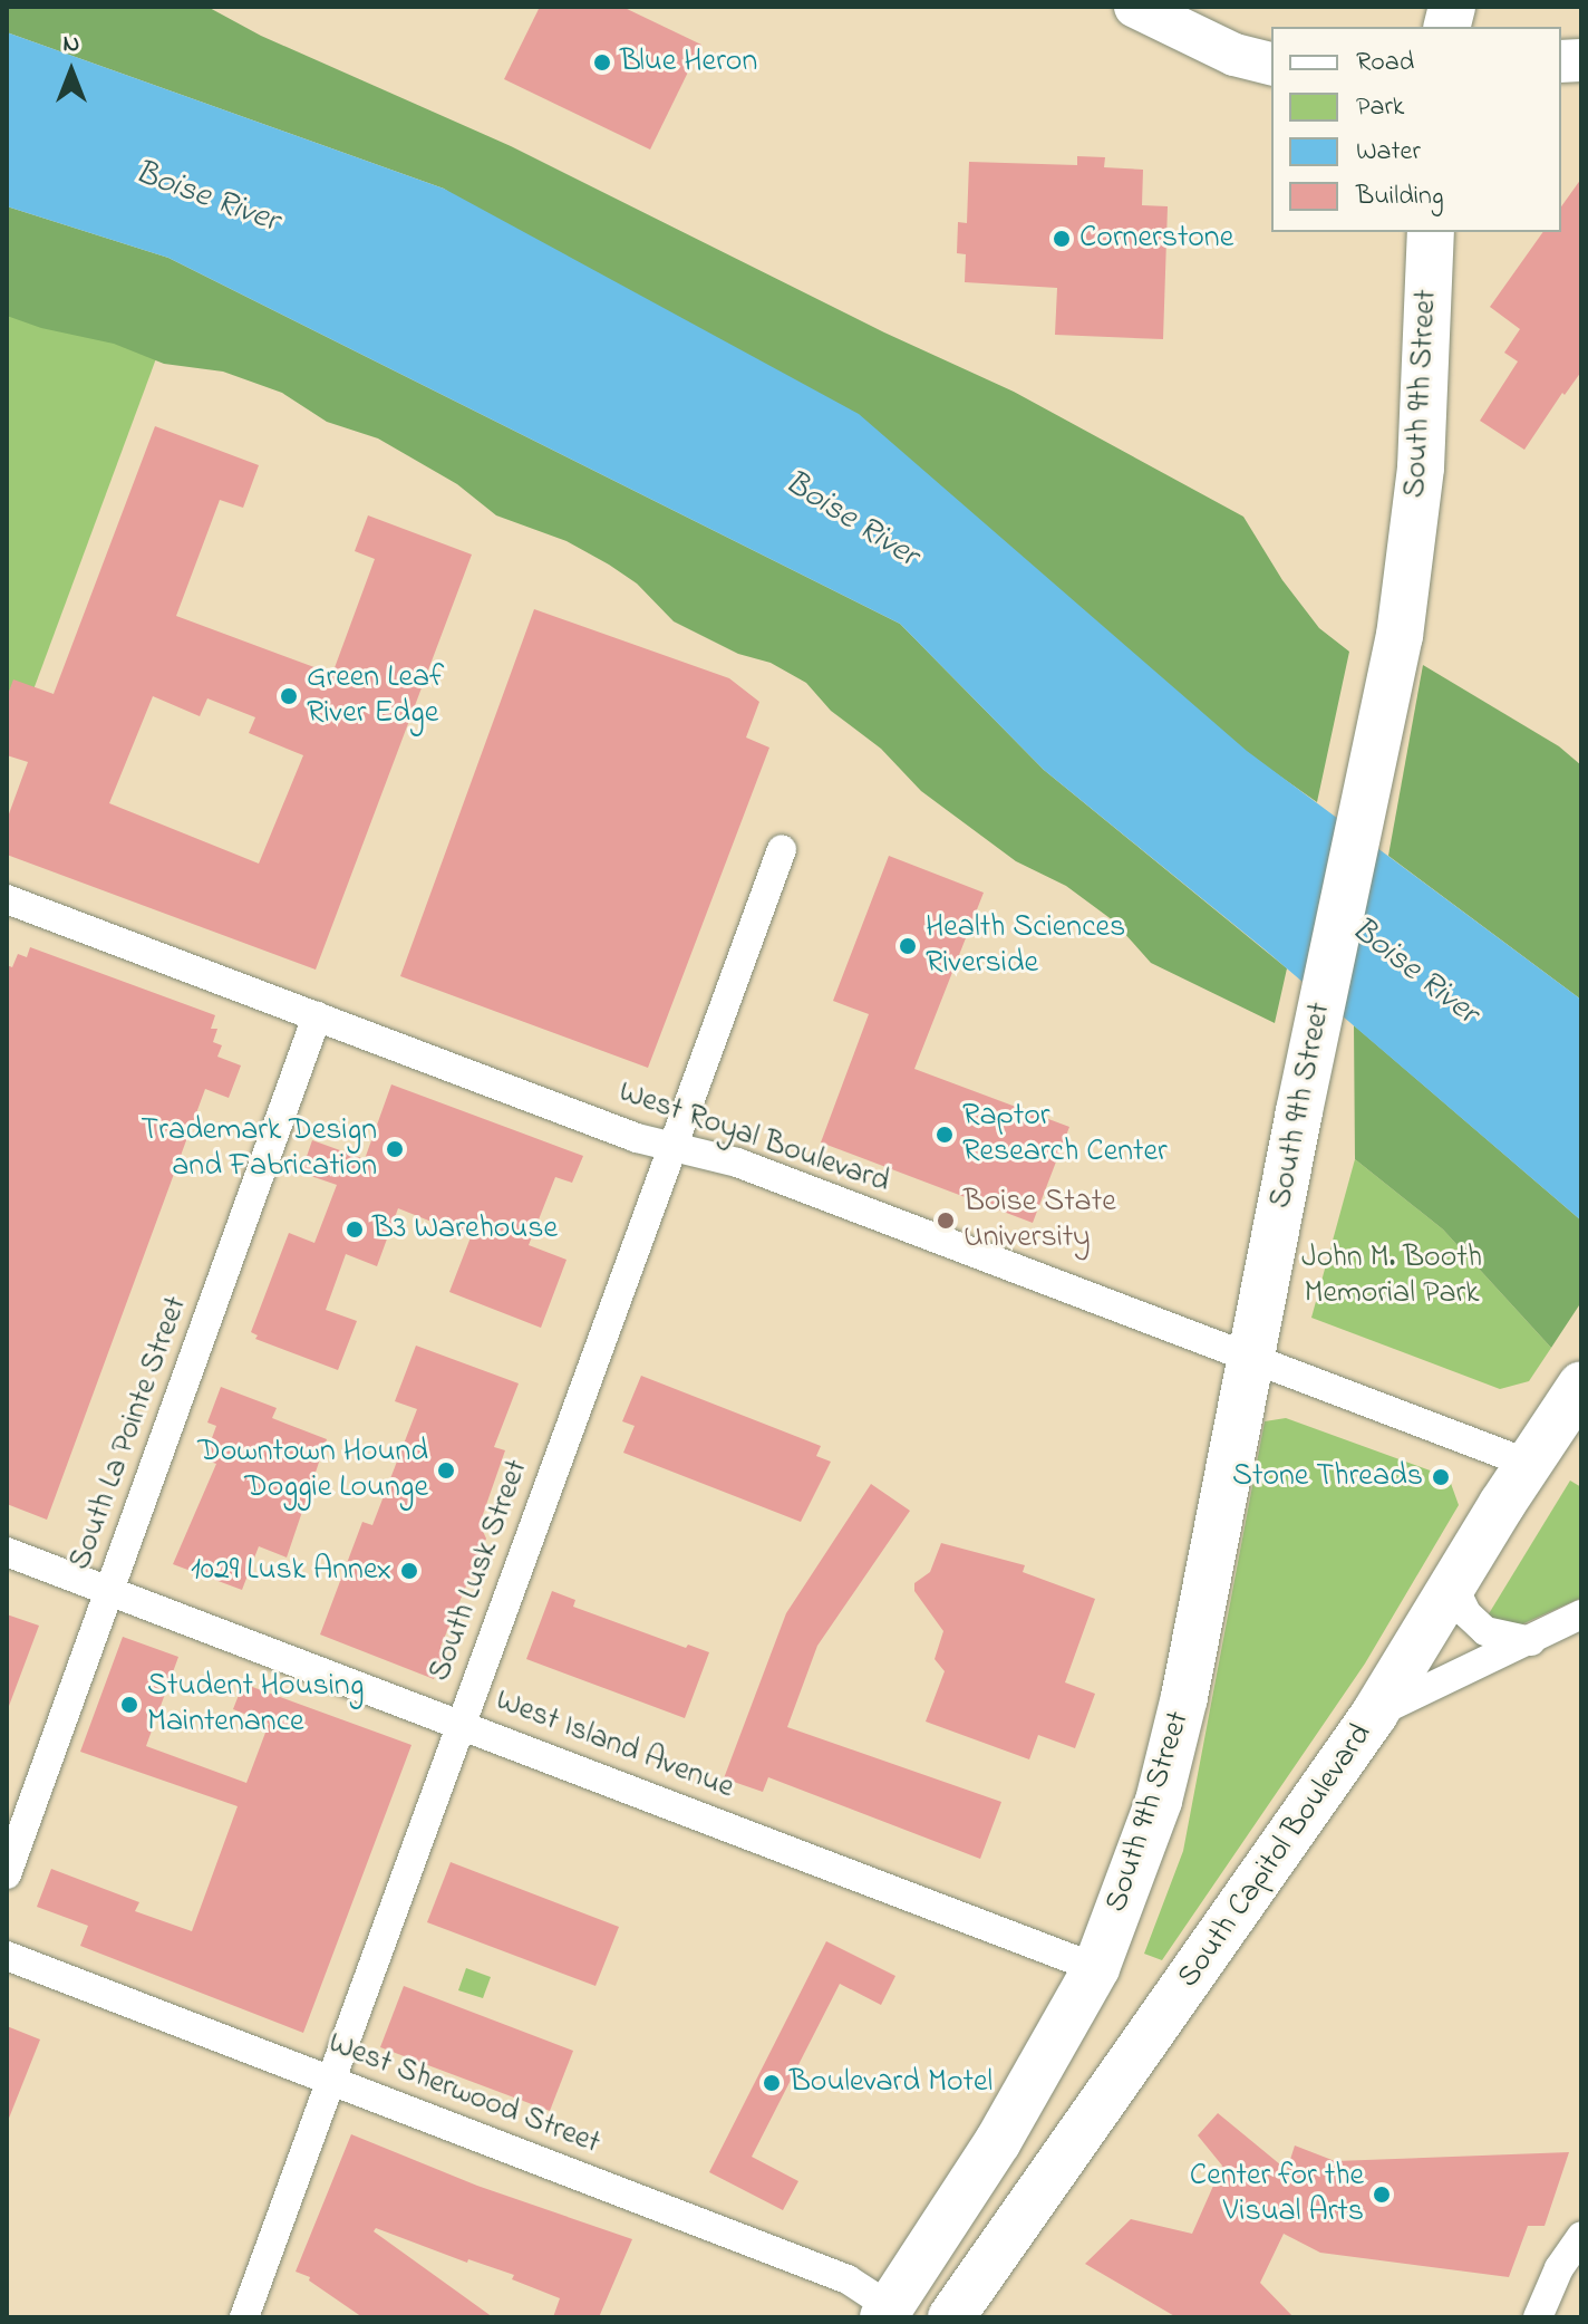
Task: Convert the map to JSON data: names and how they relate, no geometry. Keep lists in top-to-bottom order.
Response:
{
  "streets": {
    "main road": ["South 9th Street", "South Capitol Boulevard"],
    "street": [
      "West Royal Boulevard",
      "South La Pointe Street",
      "South Lusk Street",
      "West Island Avenue",
      "West Sherwood Street"
    ]
  },
  "crossings": [
    ["South 9th Street", "West Royal Boulevard"],
    ["South 9th Street", "West Island Avenue"],
    ["West Royal Boulevard", "South La Pointe Street"],
    ["West Royal Boulevard", "South Lusk Street"],
    ["West Royal Boulevard", "South Capitol Boulevard"],
    ["South La Pointe Street", "West Island Avenue"],
    ["South Lusk Street", "West Island Avenue"],
    ["South Lusk Street", "West Sherwood Street"]
  ],
  "water": ["Boise River"],
  "parks": ["John M. Booth Memorial Park"],
  "places": [
    "Blue Heron",
    "Cornerstone",
    "Green Leaf River Edge",
    "Health Sciences Riverside",
    "Raptor Research Center",
    "Trademark Design and Fabrication",
    "Boise State University",
    "B3 Warehouse",
    "Downtown Hound Doggie Lounge",
    "Stone Threads",
    "1029 Lusk Annex",
    "Student Housing Maintenance",
    "Boulevard Motel",
    "Center for the Visual Arts"
  ],
  "legend": [
    "Road",
    "Park",
    "Water",
    "Building"
  ],
  "north": "top"
}
